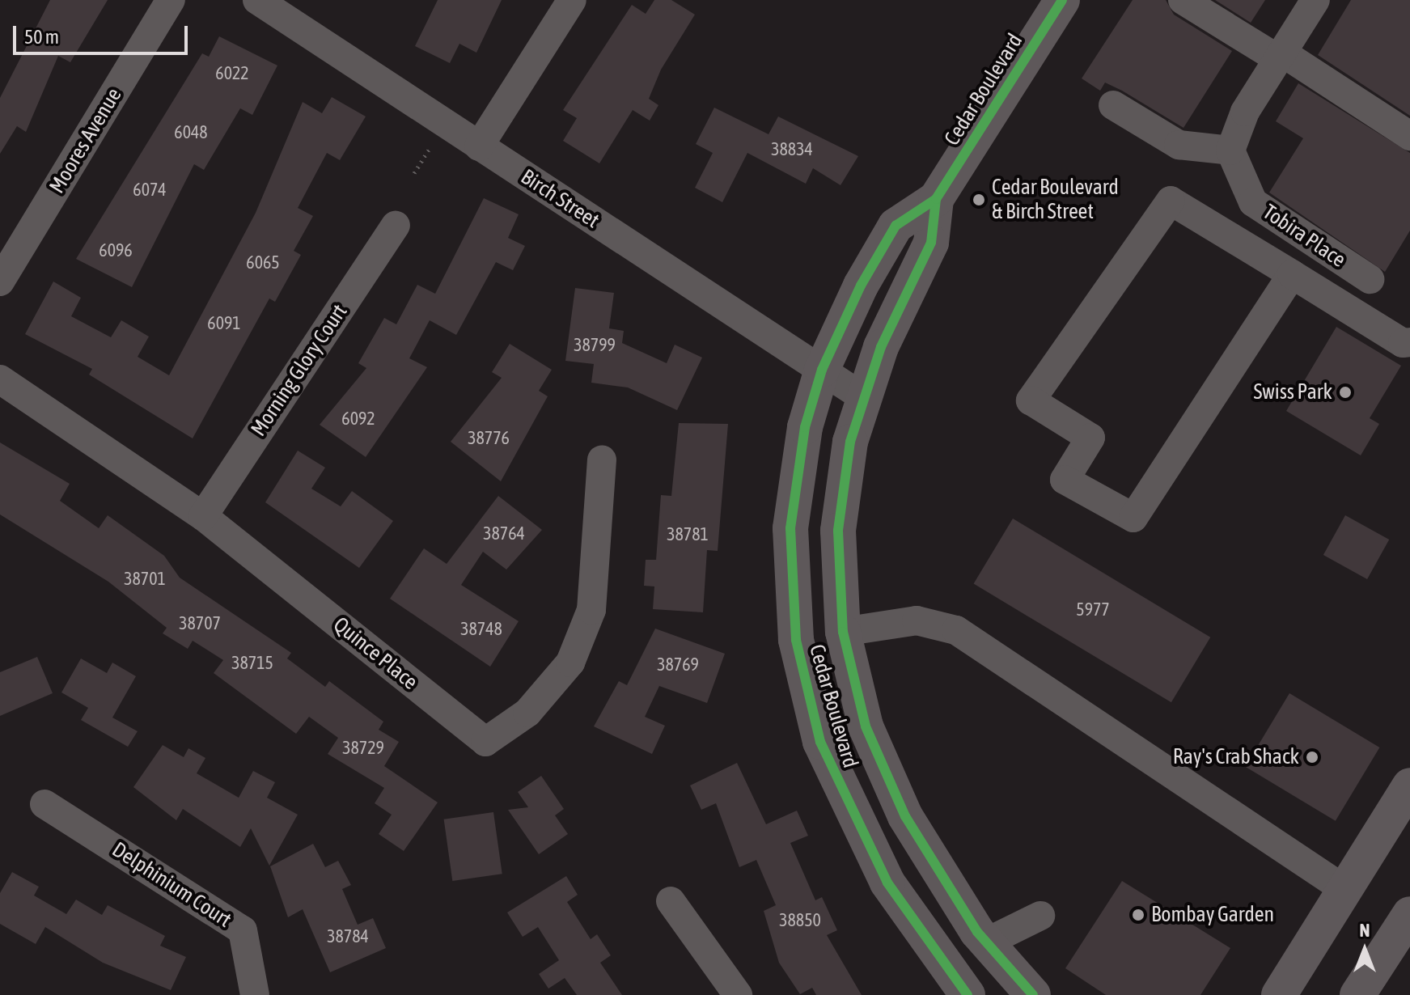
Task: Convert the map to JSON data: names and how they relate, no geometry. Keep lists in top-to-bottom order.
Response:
{
  "streets": {
    "main road": ["Cedar Boulevard"],
    "street": [
      "Moores Avenue",
      "Birch Street",
      "Tobira Place",
      "Morning Glory Court",
      "Quince Place",
      "Delphinium Court"
    ]
  },
  "crossings": [
    ["Cedar Boulevard", "Birch Street"],
    ["Morning Glory Court", "Quince Place"]
  ],
  "places": [
    "Cedar Boulevard & Birch Street",
    "Swiss Park",
    "Ray's Crab Shack",
    "Bombay Garden"
  ],
  "house_numbers": [
    "6022",
    "6048",
    "38834",
    "6074",
    "6096",
    "6065",
    "6091",
    "38799",
    "6092",
    "38776",
    "38764",
    "38781",
    "38701",
    "5977",
    "38707",
    "38748",
    "38715",
    "38769",
    "38729",
    "38850",
    "38784"
  ],
  "scale_bar": "50 m",
  "north": "top"
}
